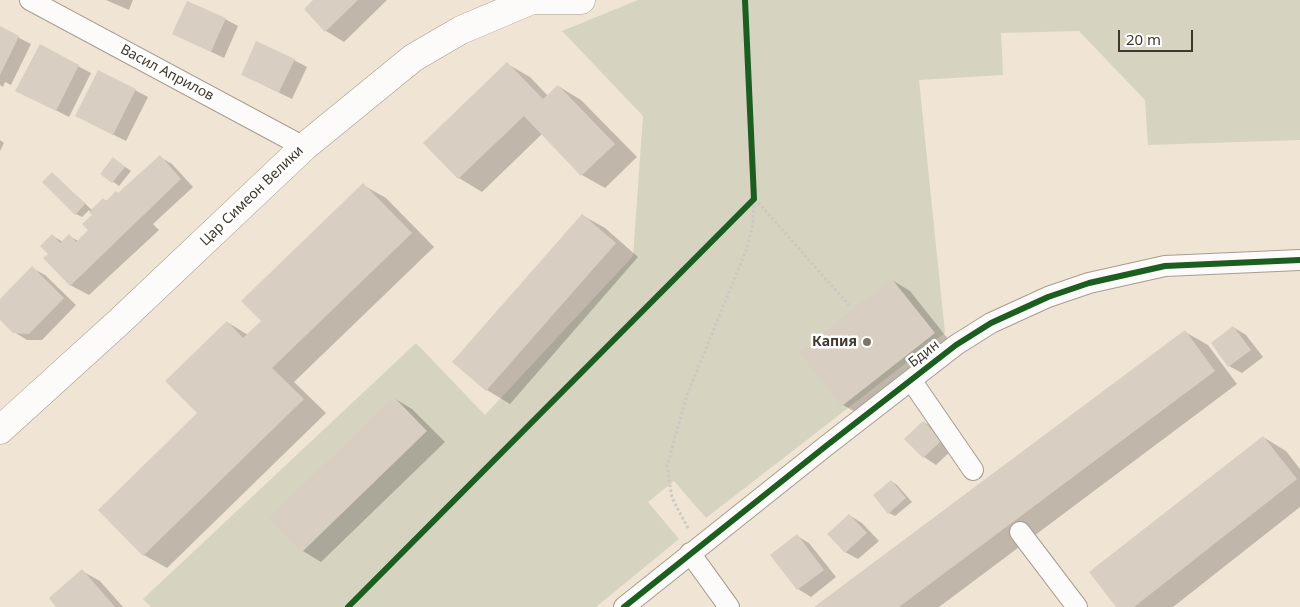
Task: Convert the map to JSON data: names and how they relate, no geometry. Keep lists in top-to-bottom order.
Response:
{
  "streets": {
    "main road": ["Цар Симеон Велики"],
    "street": ["Васил Априлов", "Бдин"]
  },
  "crossings": [
    ["Васил Априлов", "Цар Симеон Велики"]
  ],
  "places": ["Капия"],
  "scale_bar": "20 m"
}
